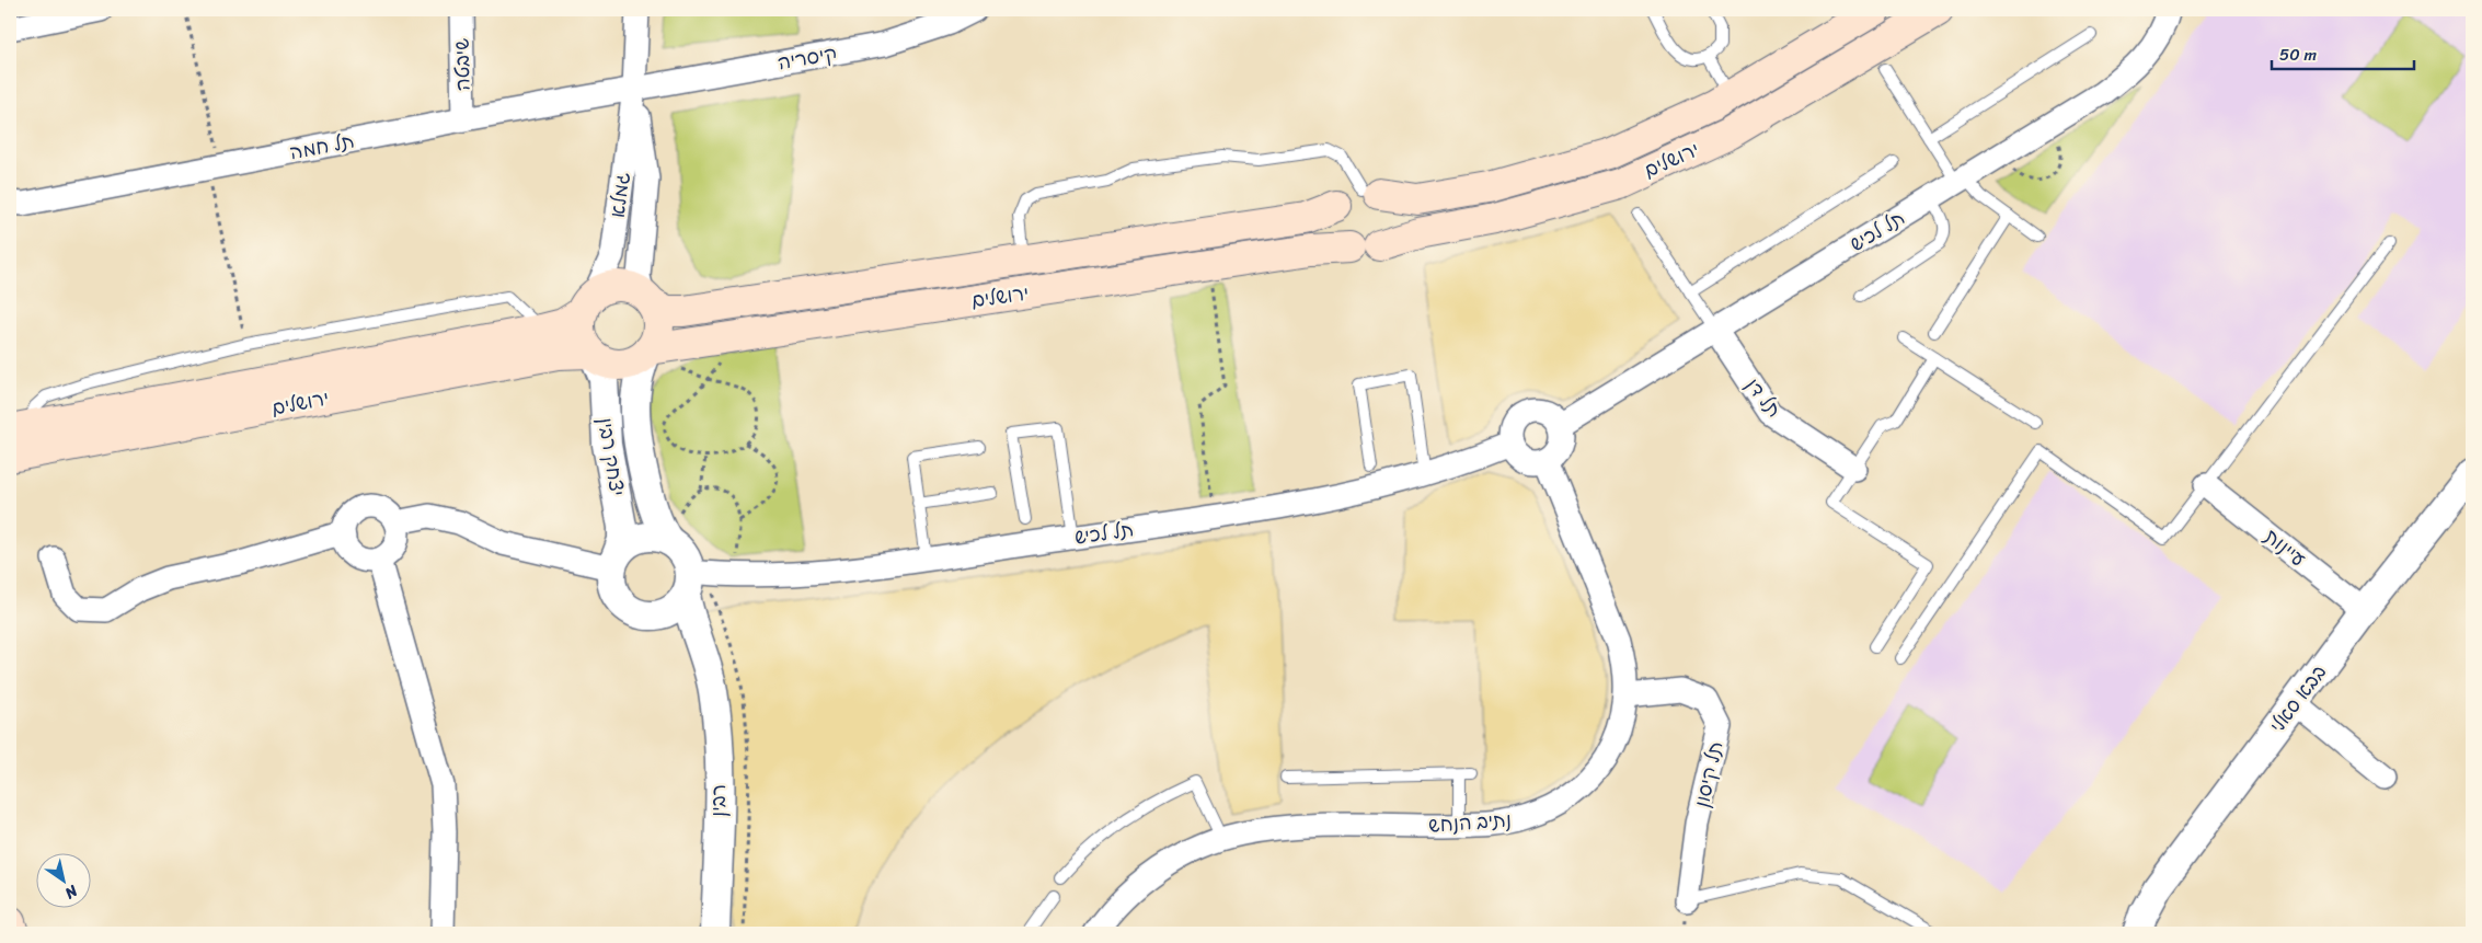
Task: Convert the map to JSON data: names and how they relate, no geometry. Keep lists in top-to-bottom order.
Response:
{
  "streets": {
    "main road": ["ירושלים"],
    "street": [
      "קיסריה",
      "שיבטה",
      "תל חמה",
      "גמלא",
      "תל לכיש",
      "תל דן",
      "יצחק רבין",
      "עיינות",
      "בבא סאלי",
      "תל קיסון",
      "רבין",
      "נתיב הנחש"
    ]
  },
  "crossings": [
    ["קיסריה", "תל חמה"],
    ["קיסריה", "גמלא"],
    ["שיבטה", "תל חמה"],
    ["תל חמה", "גמלא"],
    ["ירושלים", "גמלא"],
    ["ירושלים", "יצחק רבין"],
    ["גמלא", "יצחק רבין"],
    ["תל לכיש", "תל דן"],
    ["תל לכיש", "יצחק רבין"],
    ["תל לכיש", "נתיב הנחש"],
    ["עיינות", "בבא סאלי"],
    ["תל קיסון", "נתיב הנחש"]
  ],
  "scale_bar": "50 m",
  "north": "bottom right"
}
